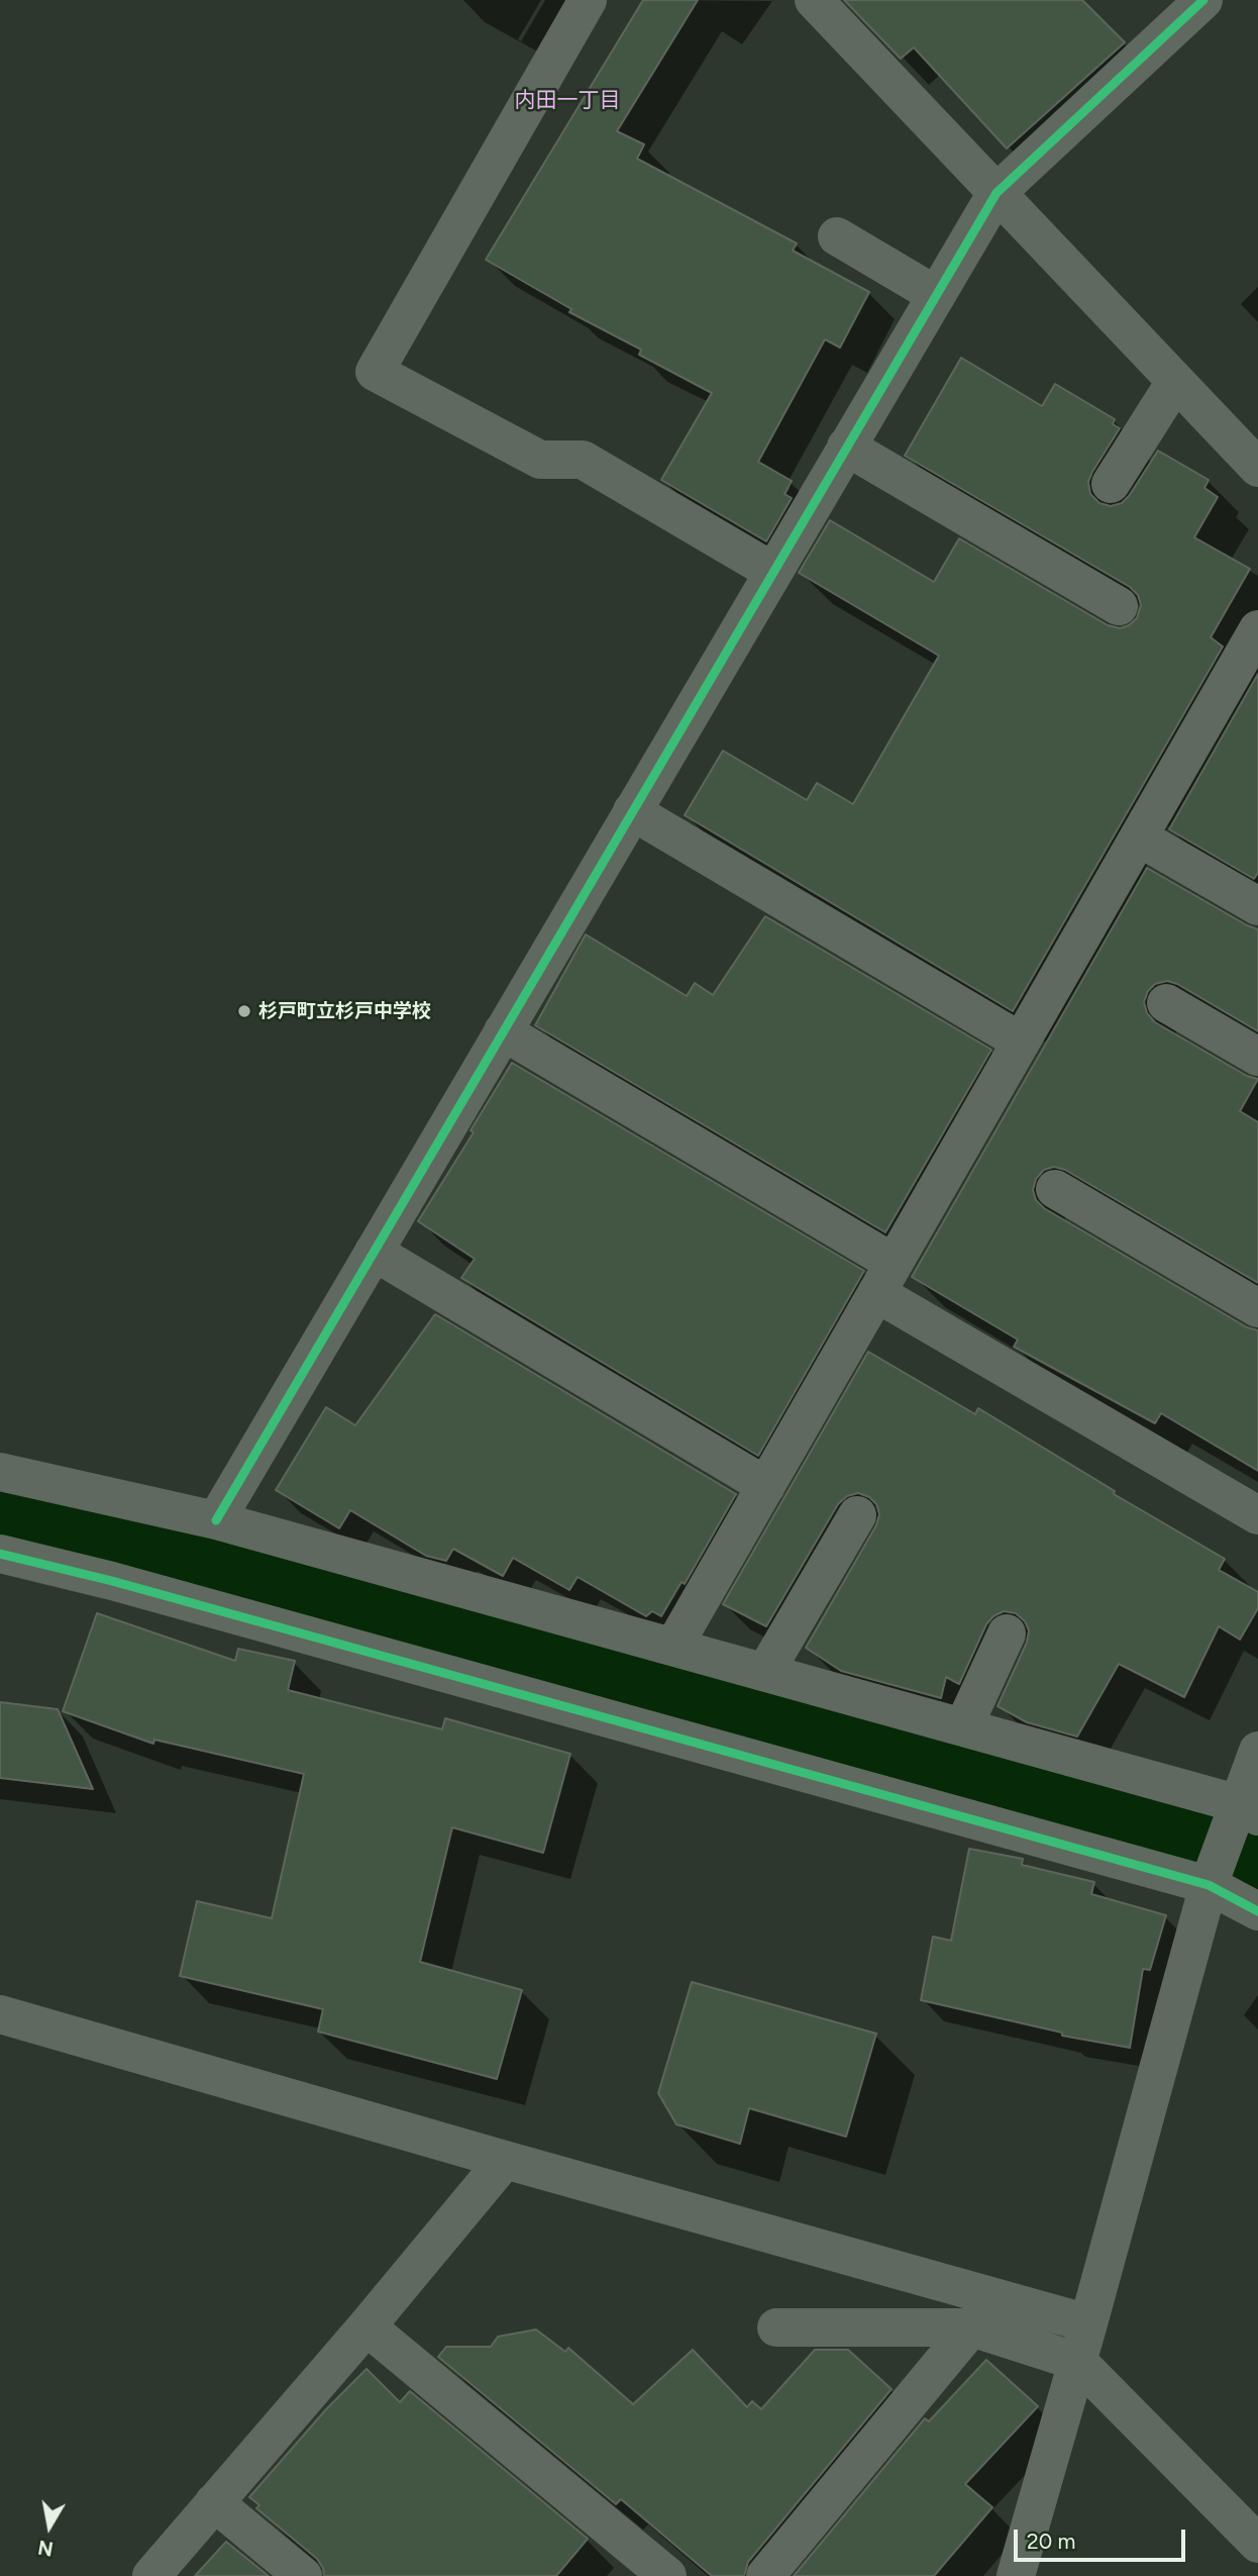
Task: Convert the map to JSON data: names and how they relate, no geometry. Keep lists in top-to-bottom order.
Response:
{
  "districts": ["内田一丁目"],
  "places": ["杉戸町立杉戸中学校"],
  "scale_bar": "20 m",
  "north": "bottom"
}
